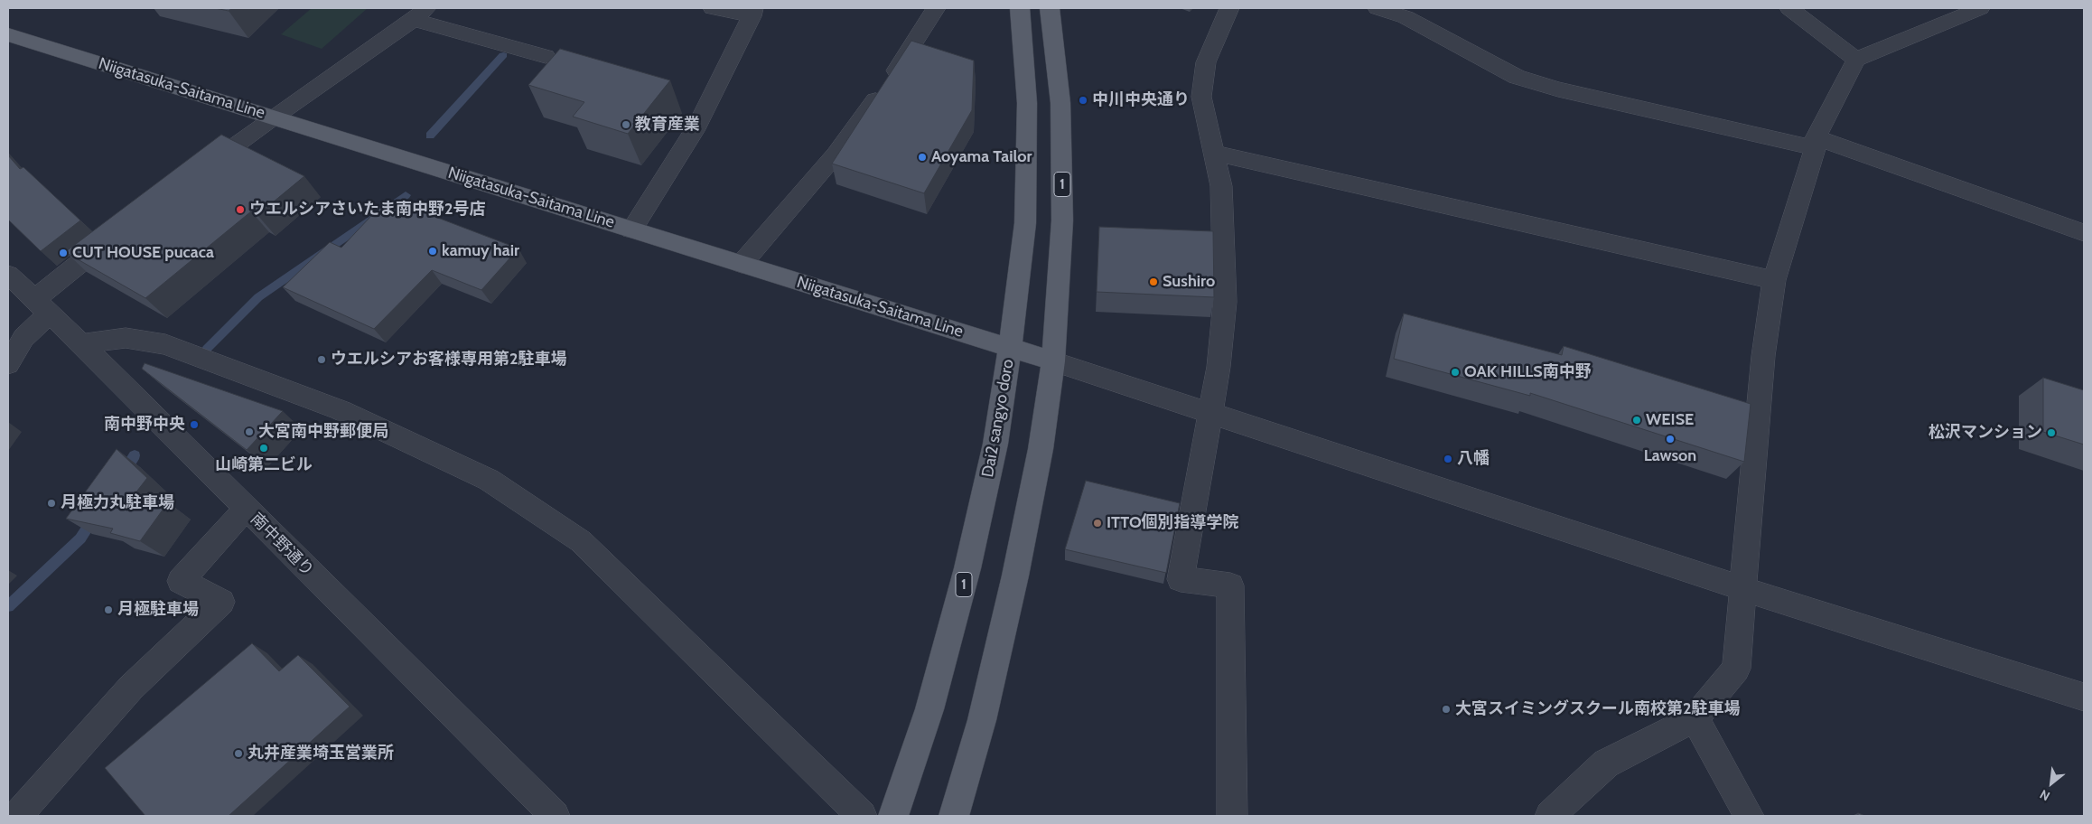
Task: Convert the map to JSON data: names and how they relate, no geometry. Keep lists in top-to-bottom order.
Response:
{
  "streets": {
    "main road": ["Niigatasuka-Saitama Line", "1", "Dai2 sangyo doro"],
    "street": ["南中野通り"]
  },
  "crossings": [
    ["Niigatasuka-Saitama Line", "1"],
    ["Niigatasuka-Saitama Line", "Dai2 sangyo doro"]
  ],
  "places": [
    "中川中央通り",
    "教育産業",
    "Aoyama Tailor",
    "ウエルシアさいたま南中野2号店",
    "kamuy hair",
    "CUT HOUSE pucaca",
    "Sushiro",
    "ウエルシアお客様専用第2駐車場",
    "OAK HILLS南中野",
    "WEISE",
    "南中野中央",
    "大宮南中野郵便局",
    "松沢マンション",
    "Lawson",
    "山崎第二ビル",
    "八幡",
    "月極力丸駐車場",
    "ITTO個別指導学院",
    "月極駐車場",
    "大宮スイミングスクール南校第2駐車場",
    "丸井産業埼玉営業所"
  ],
  "north": "bottom left"
}
